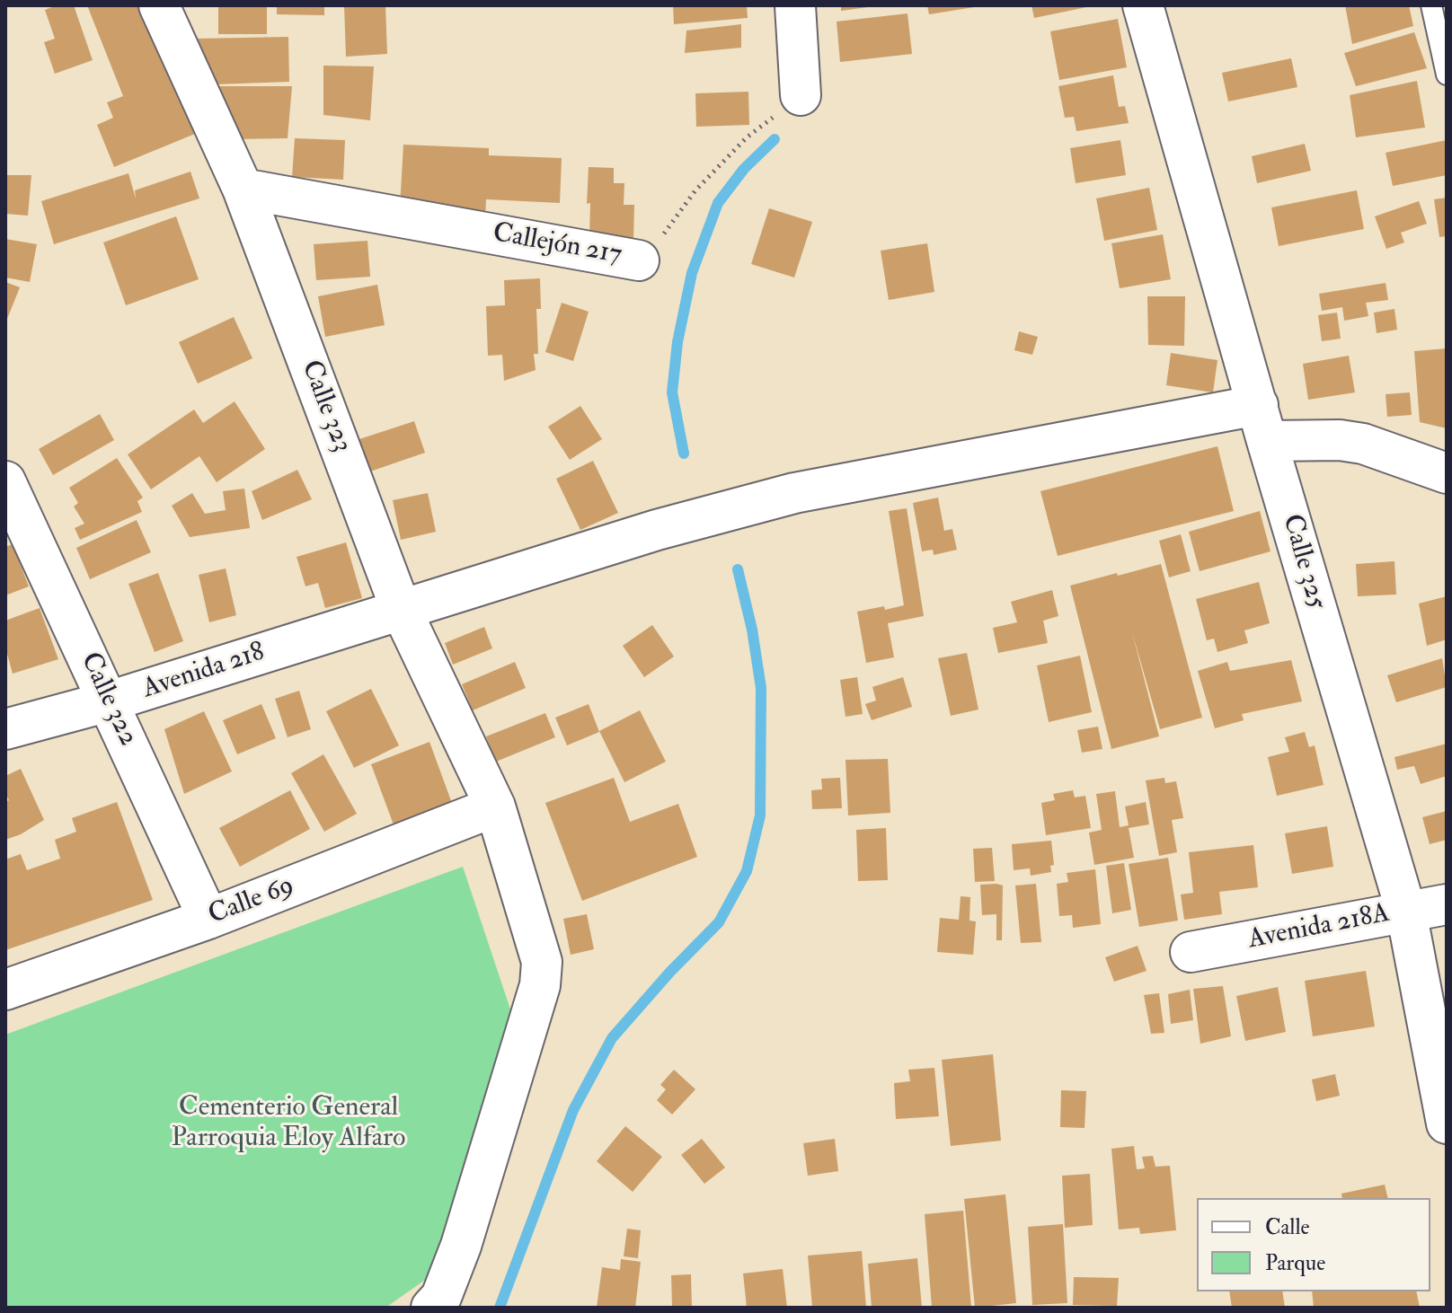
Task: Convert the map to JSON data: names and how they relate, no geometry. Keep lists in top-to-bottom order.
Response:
{
  "streets": {
    "street": [
      "Callejón 217",
      "Calle 323",
      "Calle 325",
      "Avenida 218",
      "Calle 322",
      "Calle 69",
      "Avenida 218A"
    ]
  },
  "crossings": [
    ["Callejón 217", "Calle 323"],
    ["Calle 323", "Avenida 218"],
    ["Calle 323", "Calle 69"],
    ["Calle 325", "Avenida 218"],
    ["Calle 325", "Avenida 218A"],
    ["Avenida 218", "Calle 322"],
    ["Calle 322", "Calle 69"]
  ],
  "parks": ["Cementerio General Parroquia Eloy Alfaro"],
  "legend": ["Calle", "Parque"]
}
